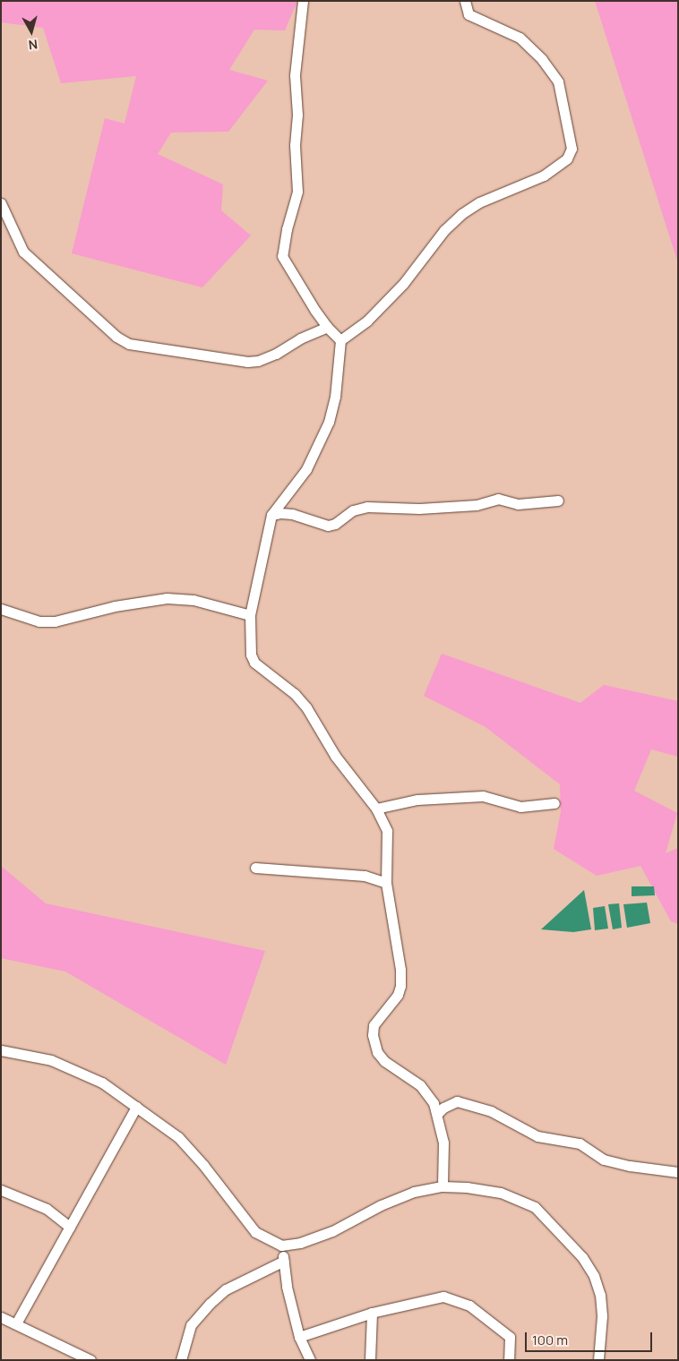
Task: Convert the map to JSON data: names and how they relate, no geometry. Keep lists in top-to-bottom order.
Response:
{
  "scale_bar": "100 m",
  "north": "bottom"
}
